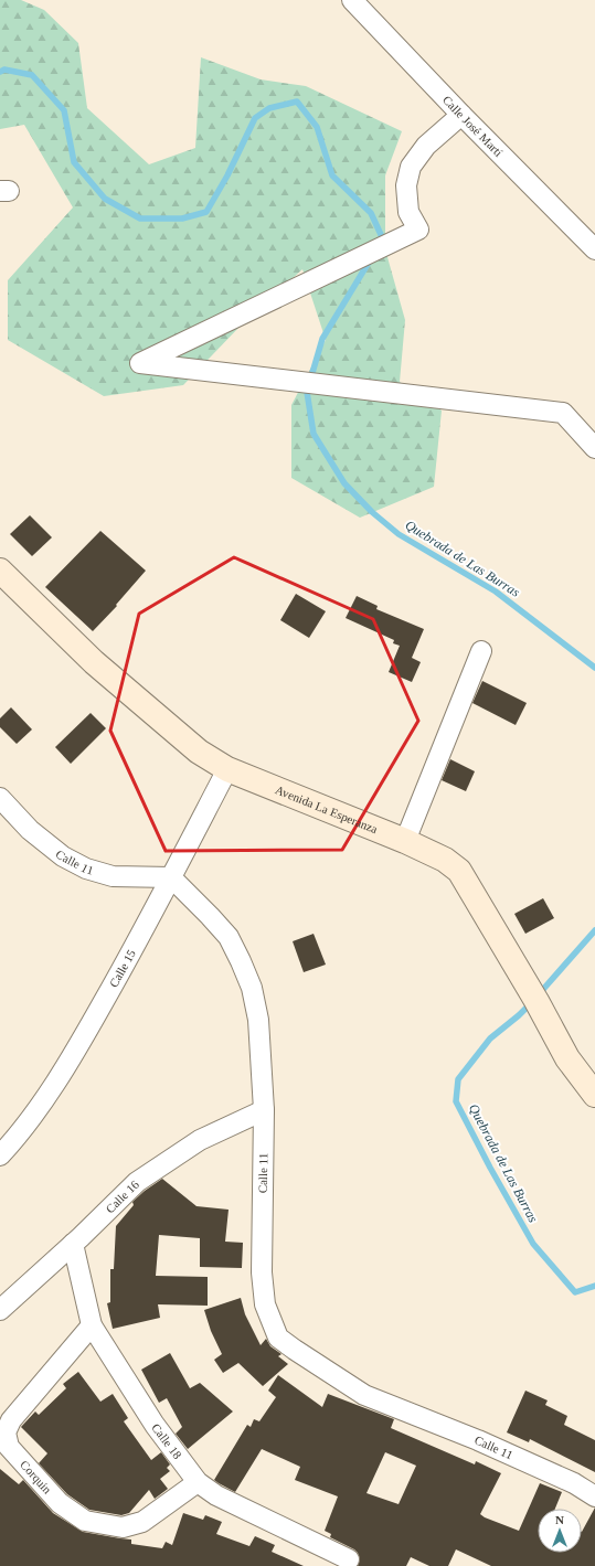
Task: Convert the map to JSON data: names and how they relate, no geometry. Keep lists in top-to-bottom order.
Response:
{
  "streets": {
    "street": [
      "Calle José Martí",
      "Avenida La Esperanza",
      "Calle 11",
      "Calle 15",
      "Calle 16",
      "Calle 18",
      "Corquin"
    ]
  },
  "crossings": [
    ["Avenida La Esperanza", "Calle 15"],
    ["Calle 11", "Calle 15"],
    ["Calle 11", "Calle 16"],
    ["Calle 16", "Calle 18"],
    ["Calle 18", "Corquin"]
  ],
  "water": ["Quebrada de Las Burras"],
  "north": "top"
}
